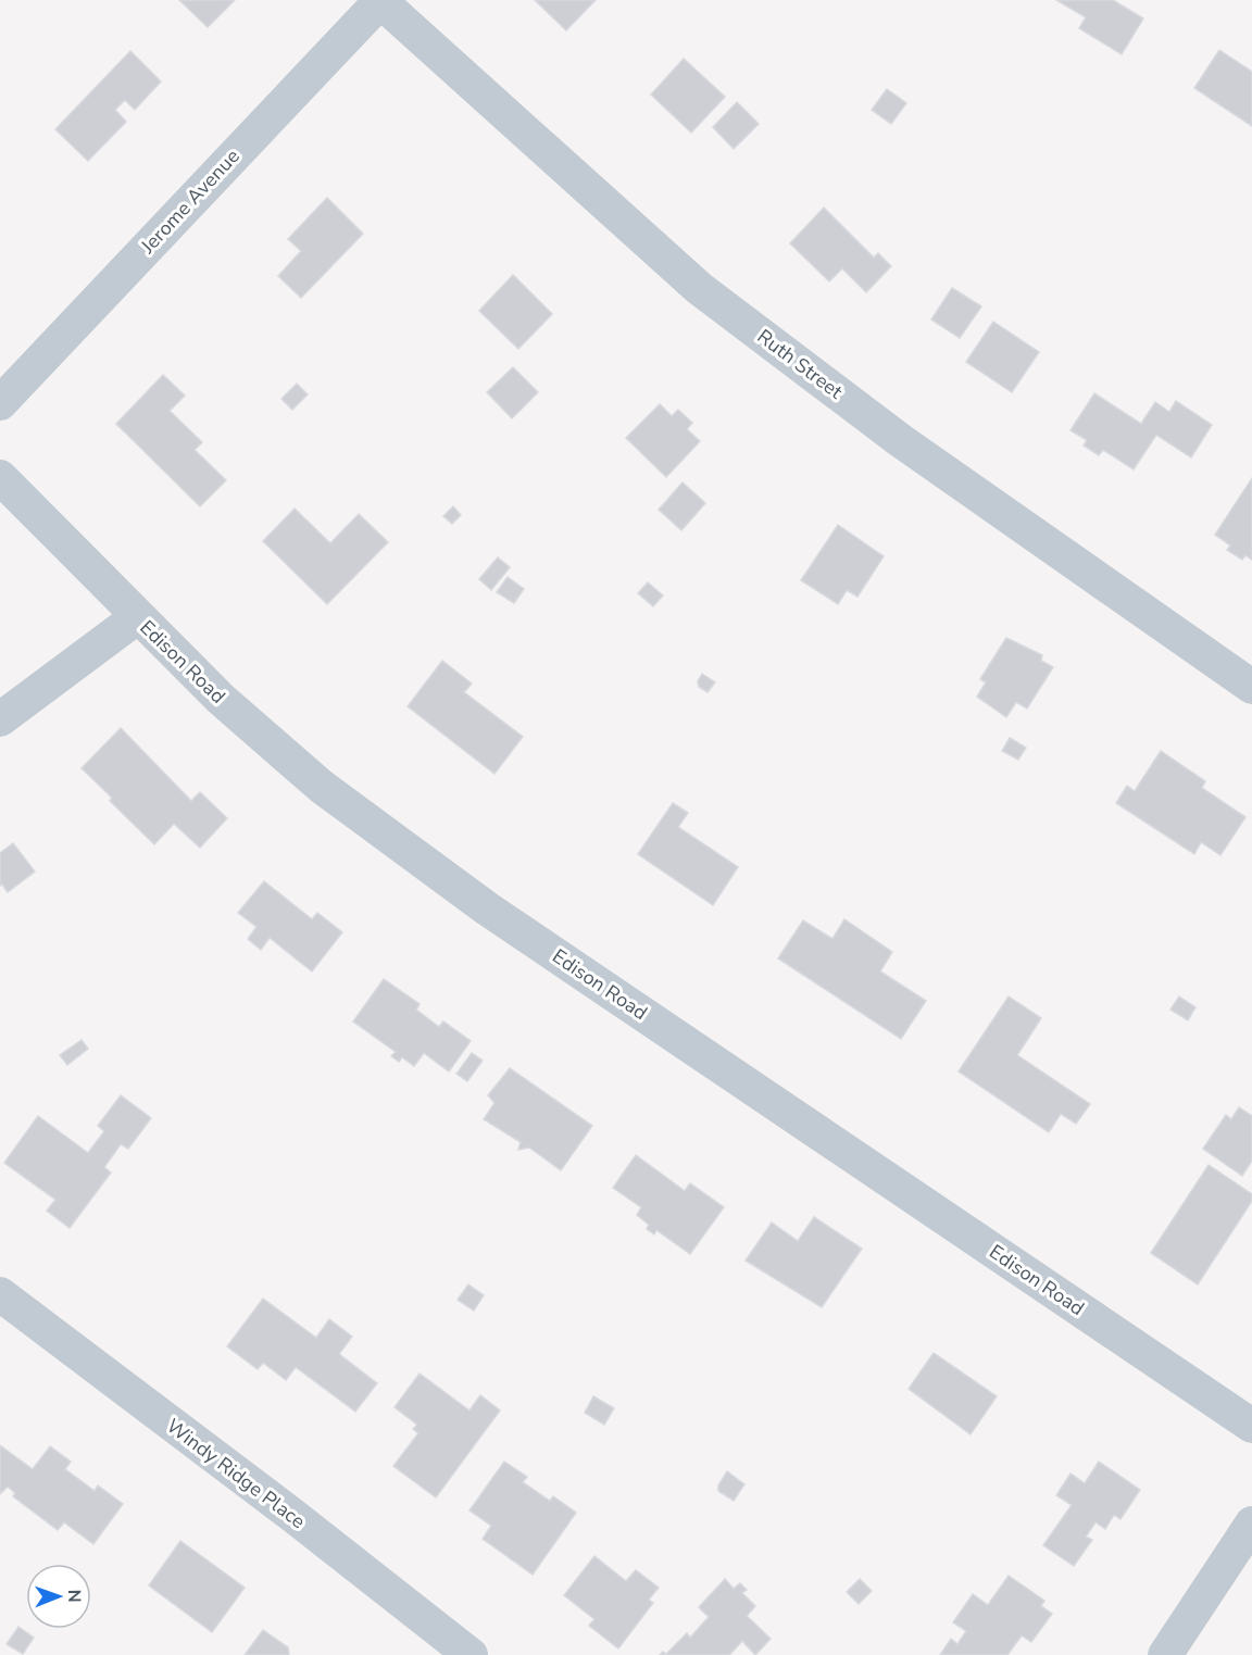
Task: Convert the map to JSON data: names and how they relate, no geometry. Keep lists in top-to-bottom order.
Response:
{
  "streets": {
    "street": [
      "Jerome Avenue",
      "Ruth Street",
      "Edison Road",
      "Windy Ridge Place"
    ]
  },
  "crossings": [
    ["Jerome Avenue", "Ruth Street"]
  ],
  "north": "right"
}
